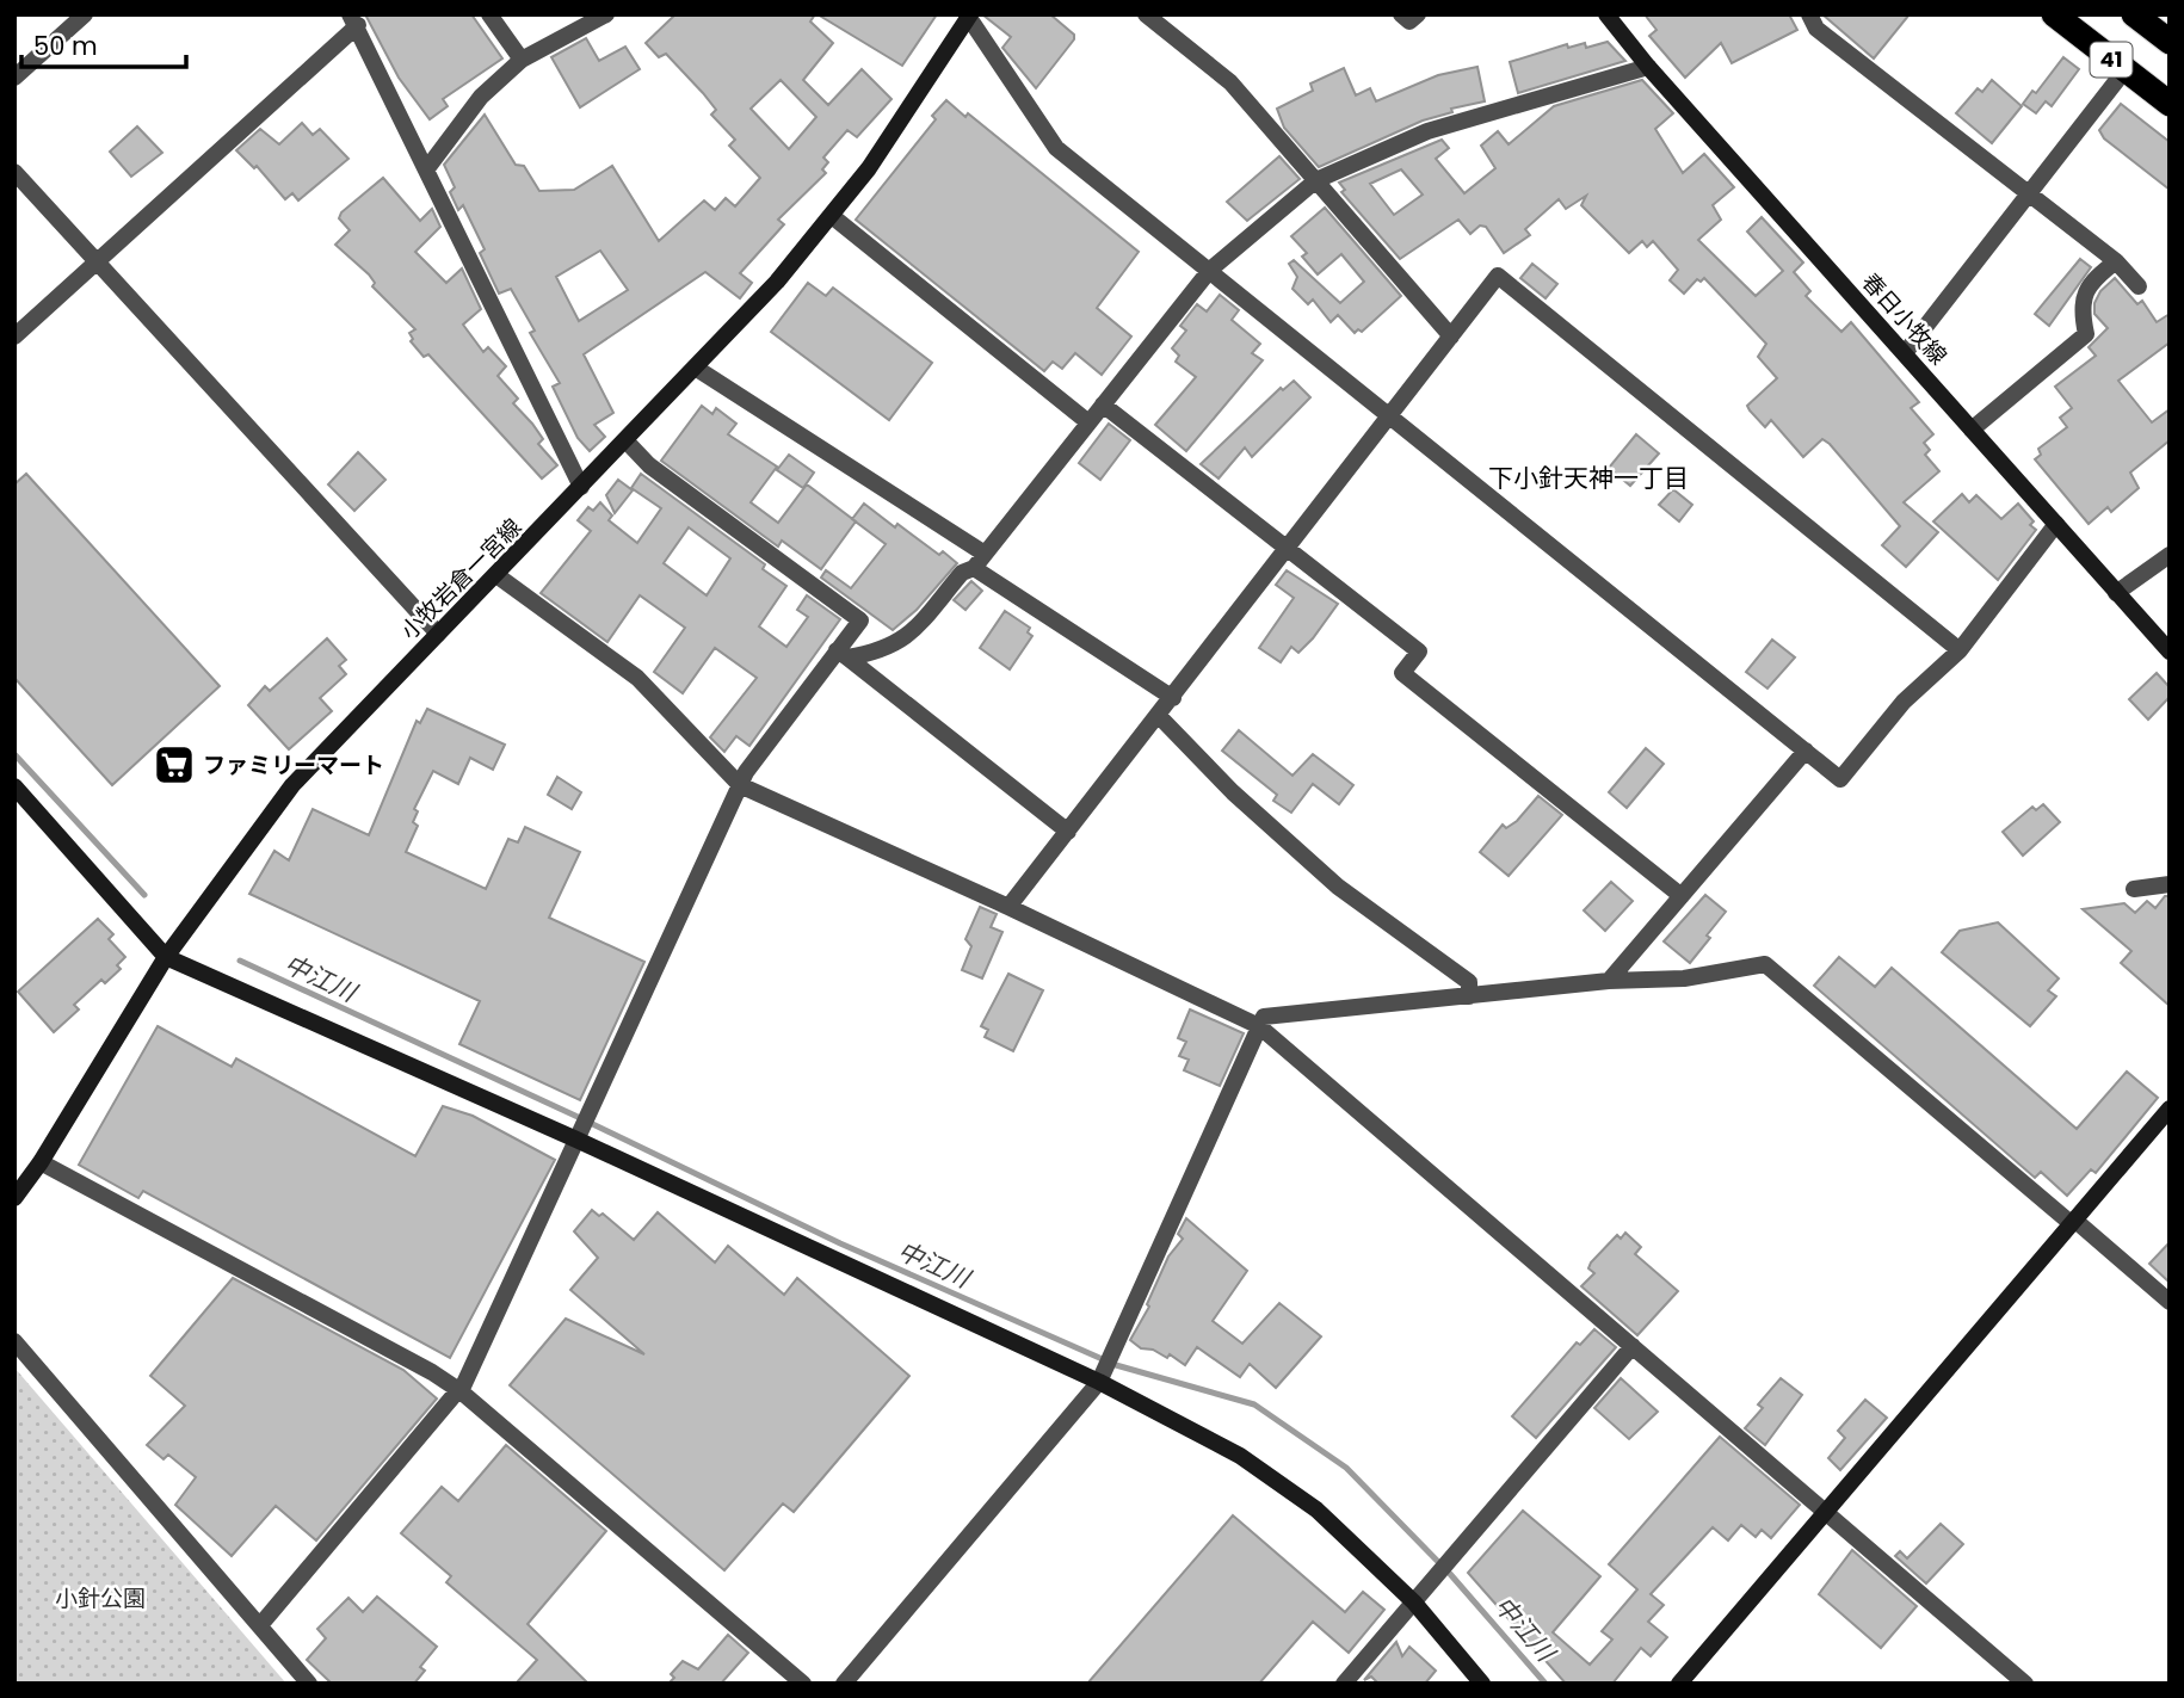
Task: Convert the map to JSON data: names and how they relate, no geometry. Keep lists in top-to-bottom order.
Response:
{
  "streets": {
    "highway": ["41"],
    "street": ["春日小牧線", "小牧岩倉一宮線"]
  },
  "districts": ["下小針天神一丁目"],
  "water": ["中江川"],
  "parks": ["小針公園"],
  "places": {
    "supermarket": ["ファミリーマート"]
  },
  "scale_bar": "50 m"
}
